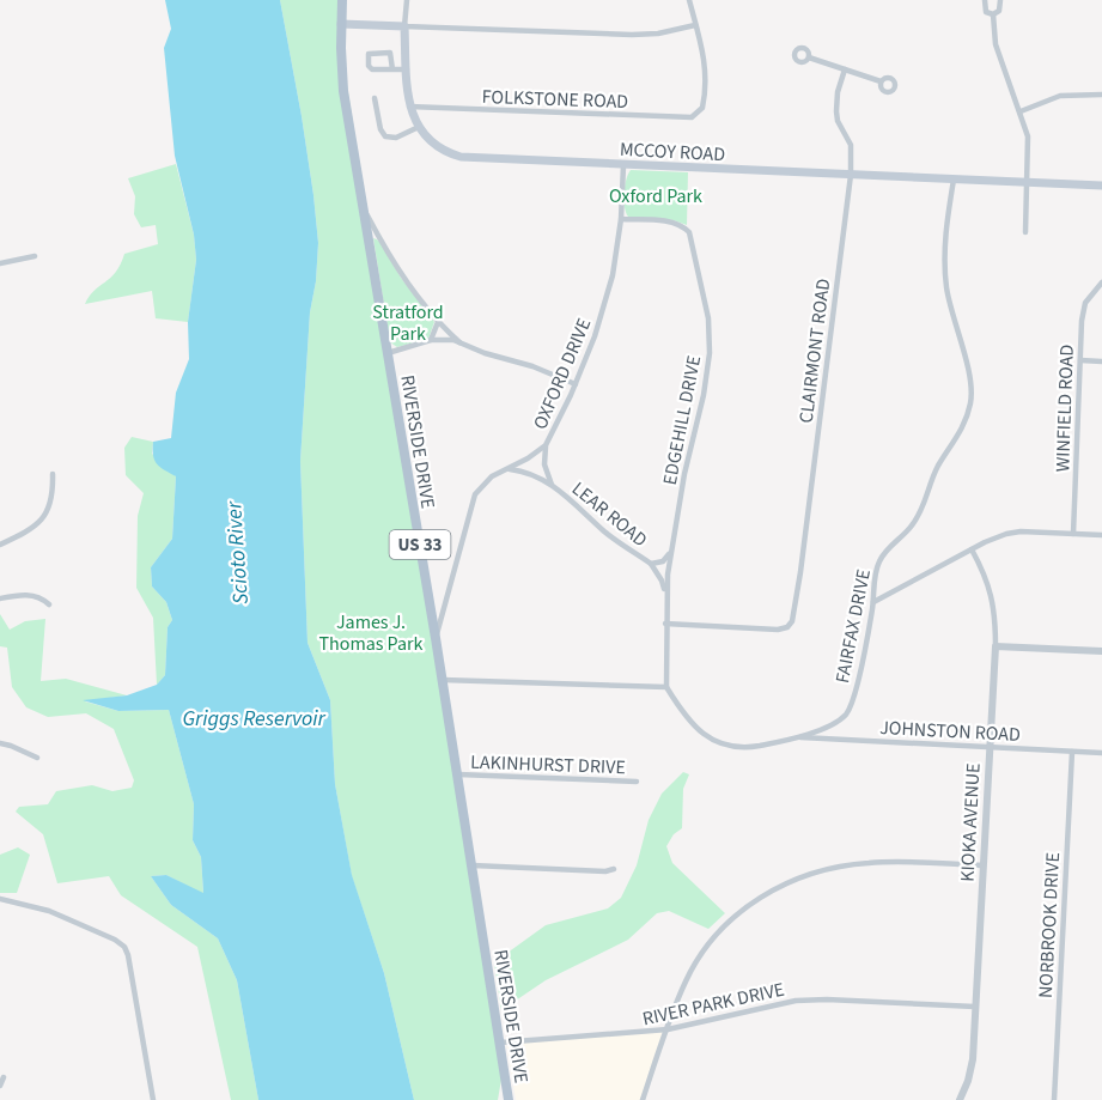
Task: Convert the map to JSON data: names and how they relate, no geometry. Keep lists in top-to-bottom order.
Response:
{
  "streets": {
    "main road": ["MCCOY ROAD", "RIVERSIDE DRIVE", "US 33"],
    "street": [
      "FOLKSTONE ROAD",
      "CLAIRMONT ROAD",
      "OXFORD DRIVE",
      "WINFIELD ROAD",
      "EDGEHILL DRIVE",
      "LEAR ROAD",
      "FAIRFAX DRIVE",
      "JOHNSTON ROAD",
      "LAKINHURST DRIVE",
      "KIOKA AVENUE",
      "NORBROOK DRIVE",
      "RIVER PARK DRIVE"
    ]
  },
  "crossings": [
    ["FOLKSTONE ROAD", "MCCOY ROAD"],
    ["MCCOY ROAD", "CLAIRMONT ROAD"],
    ["MCCOY ROAD", "OXFORD DRIVE"],
    ["MCCOY ROAD", "FAIRFAX DRIVE"],
    ["CLAIRMONT ROAD", "EDGEHILL DRIVE"],
    ["OXFORD DRIVE", "EDGEHILL DRIVE"],
    ["OXFORD DRIVE", "RIVERSIDE DRIVE"],
    ["OXFORD DRIVE", "LEAR ROAD"],
    ["EDGEHILL DRIVE", "LEAR ROAD"],
    ["EDGEHILL DRIVE", "FAIRFAX DRIVE"],
    ["RIVERSIDE DRIVE", "LAKINHURST DRIVE"],
    ["RIVERSIDE DRIVE", "RIVER PARK DRIVE"],
    ["FAIRFAX DRIVE", "JOHNSTON ROAD"],
    ["JOHNSTON ROAD", "KIOKA AVENUE"],
    ["JOHNSTON ROAD", "NORBROOK DRIVE"],
    ["KIOKA AVENUE", "RIVER PARK DRIVE"]
  ],
  "water": ["Scioto River", "Griggs Reservoir"],
  "parks": ["Oxford Park", "Stratford Park", "James J. Thomas Park"]
}
